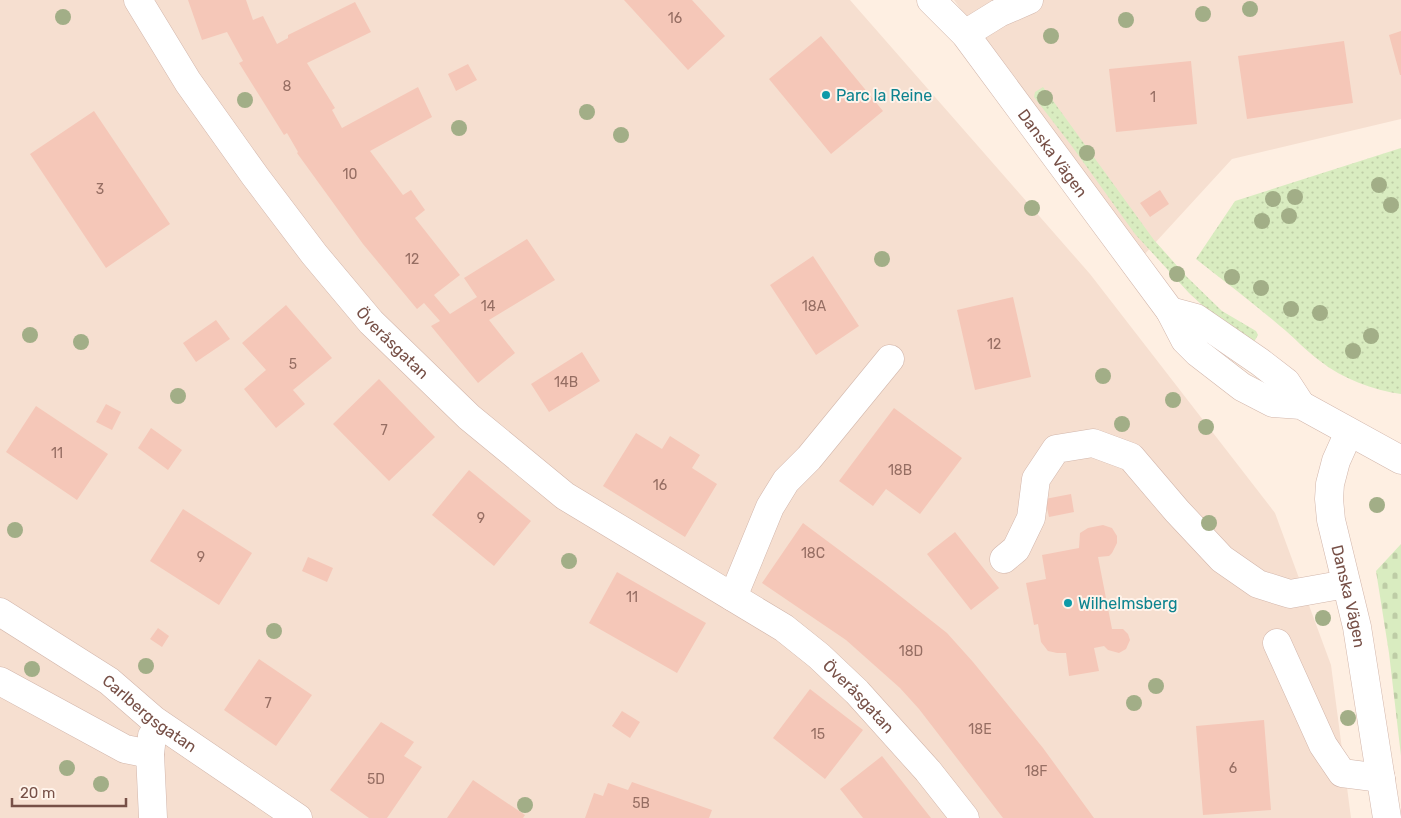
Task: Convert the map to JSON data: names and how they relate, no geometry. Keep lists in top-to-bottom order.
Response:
{
  "streets": {
    "street": ["Danska Vägen", "Överåsgatan", "Carlbergsgatan"]
  },
  "places": ["Parc la Reine", "Wilhelmsberg"],
  "house_numbers": [
    "16",
    "8",
    "1",
    "10",
    "3",
    "12",
    "14",
    "18A",
    "12",
    "5",
    "14B",
    "7",
    "11",
    "18B",
    "16",
    "9",
    "18C",
    "9",
    "11",
    "18D",
    "7",
    "18E",
    "15",
    "6",
    "18F",
    "5D",
    "5B"
  ],
  "scale_bar": "20 m"
}
